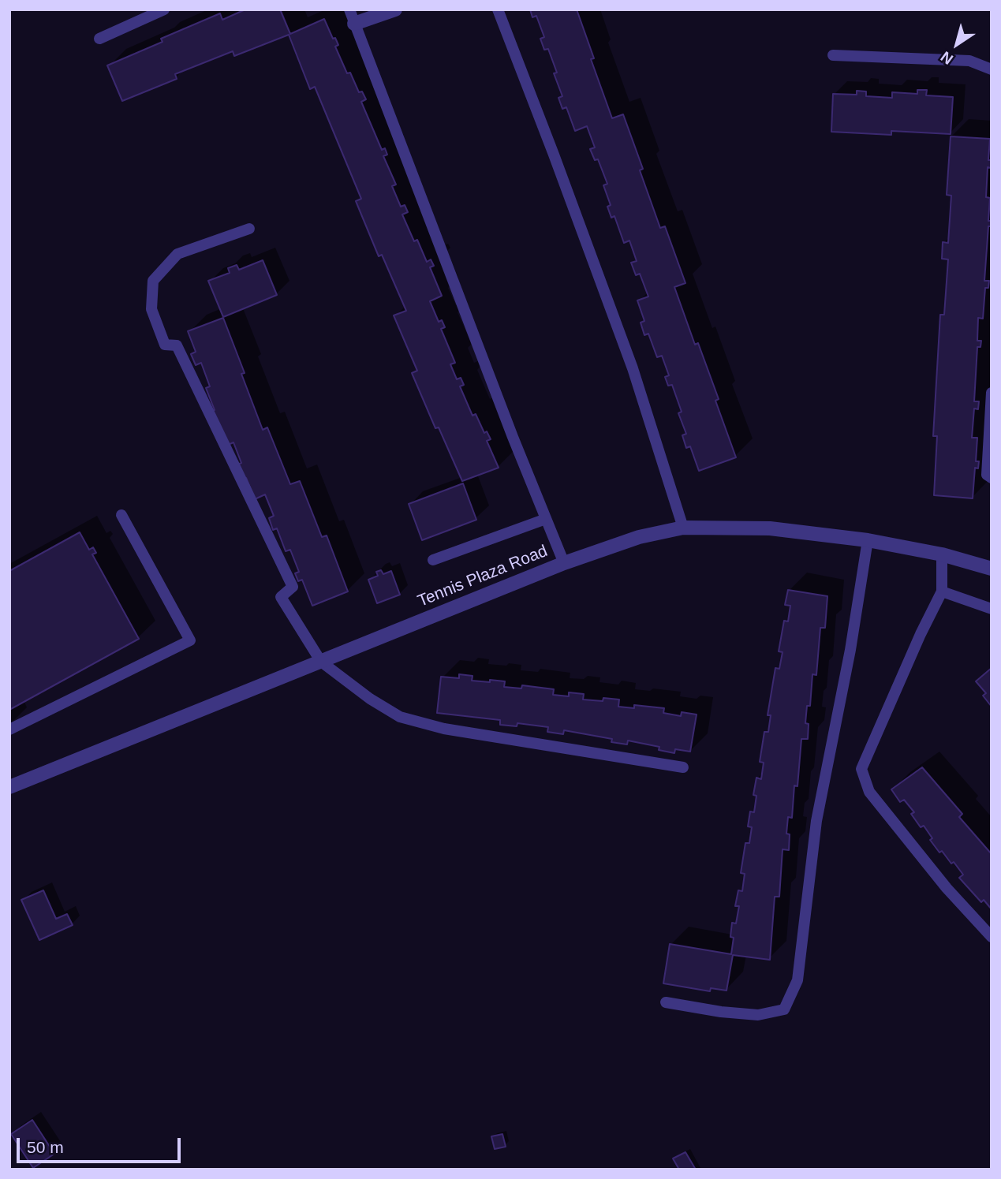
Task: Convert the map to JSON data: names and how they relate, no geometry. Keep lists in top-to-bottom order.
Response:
{
  "streets": {
    "street": ["Tennis Plaza Road"]
  },
  "scale_bar": "50 m",
  "north": "bottom left"
}
